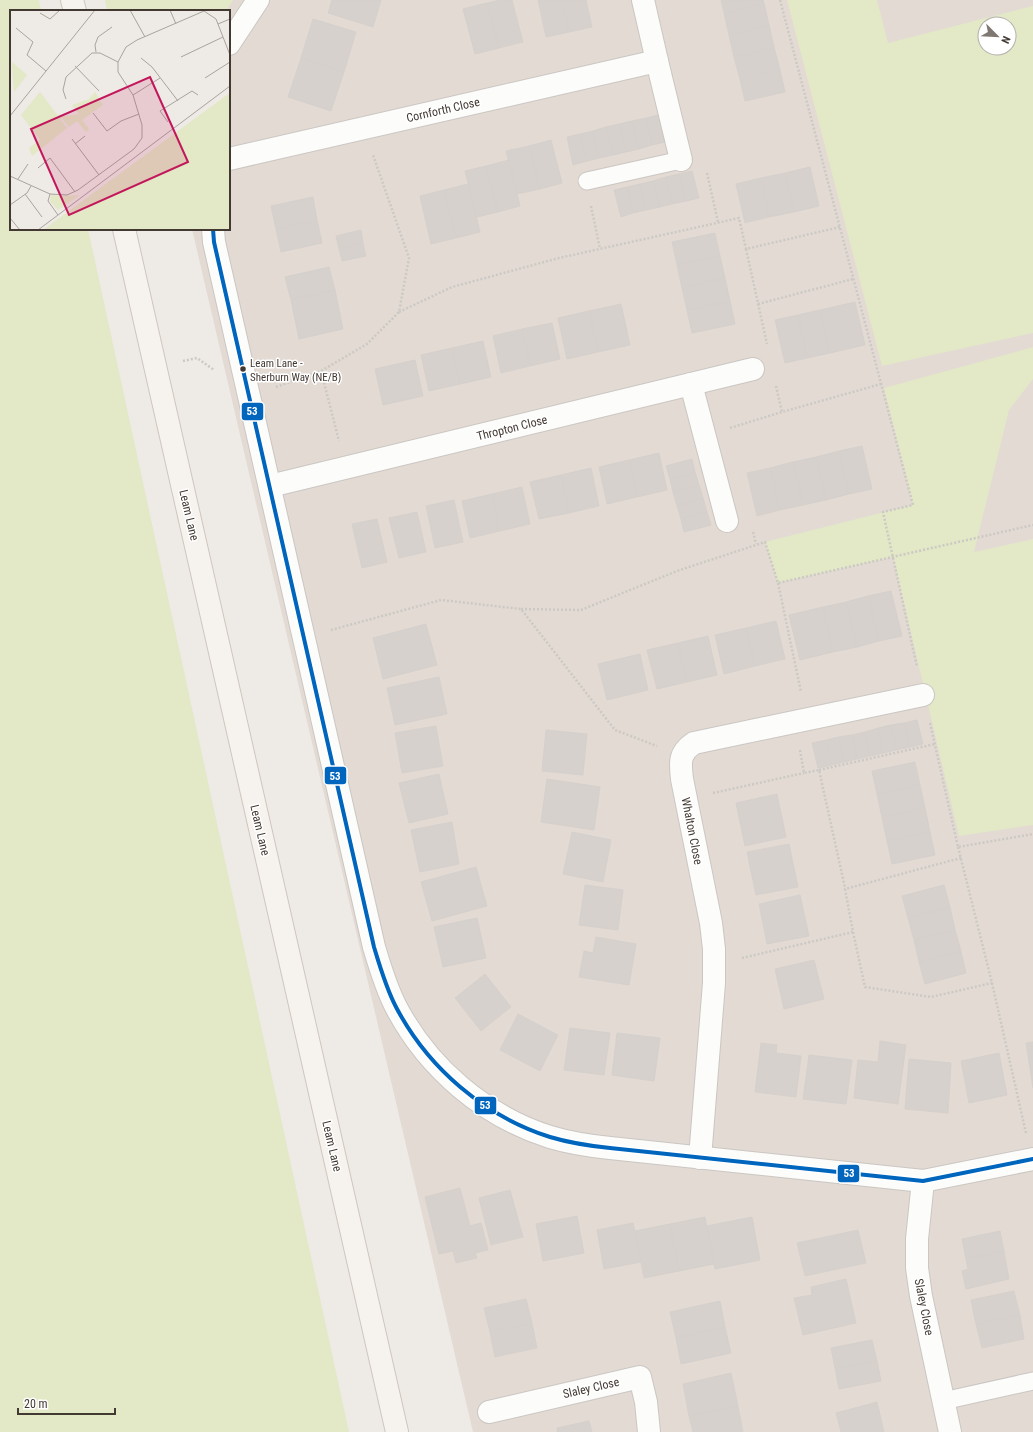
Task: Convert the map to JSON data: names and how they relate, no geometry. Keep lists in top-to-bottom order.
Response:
{
  "streets": {
    "main road": ["Leam Lane"],
    "street": [
      "Cornforth Close",
      "Thropton Close",
      "Whalton Close",
      "Slaley Close"
    ]
  },
  "places": ["Leam Lane - Sherburn Way (NE/B)"],
  "lines": ["transit line 53"],
  "scale_bar": "20 m",
  "north": "bottom right"
}
